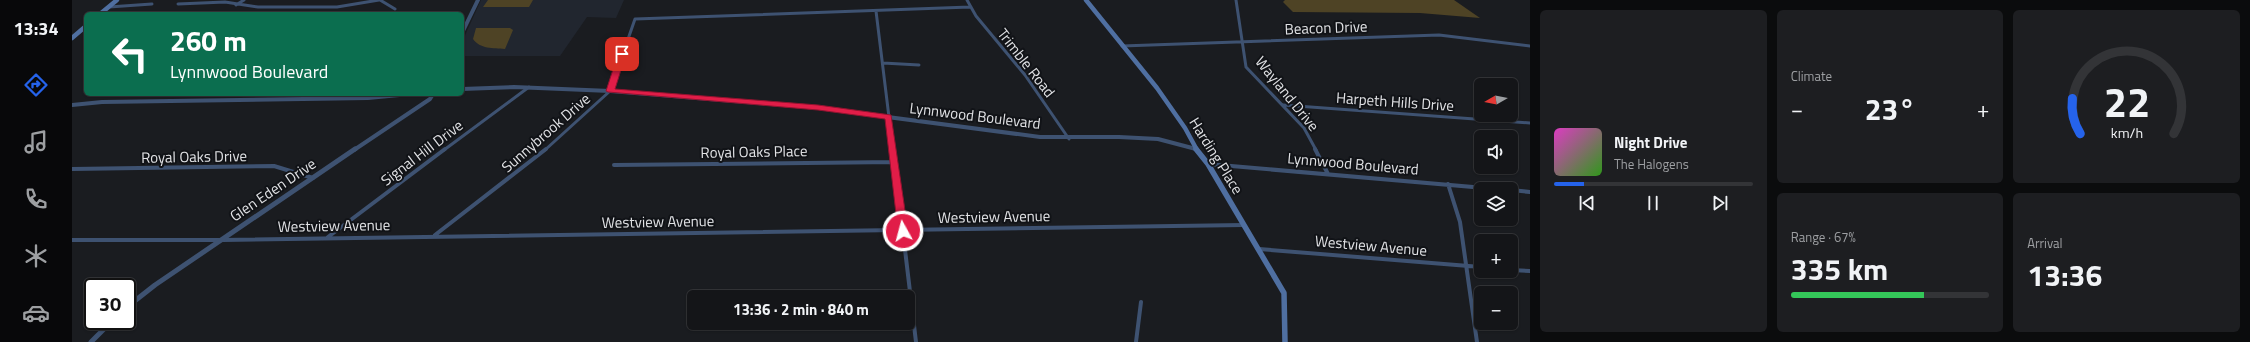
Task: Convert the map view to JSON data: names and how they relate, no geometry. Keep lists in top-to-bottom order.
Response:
{
  "streets": {
    "main road": ["Harding Place"],
    "street": [
      "Beacon Drive",
      "Trimble Road",
      "Wayland Drive",
      "Harpeth Hills Drive",
      "Lynnwood Boulevard",
      "Sunnybrook Drive",
      "Royal Oaks Place",
      "Signal Hill Drive",
      "Royal Oaks Drive",
      "Glen Eden Drive",
      "Westview Avenue"
    ]
  },
  "crossings": [
    ["Beacon Drive", "Wayland Drive"],
    ["Beacon Drive", "Harding Place"],
    ["Trimble Road", "Lynnwood Boulevard"],
    ["Trimble Road", "Sunnybrook Drive"],
    ["Wayland Drive", "Harpeth Hills Drive"],
    ["Wayland Drive", "Lynnwood Boulevard"],
    ["Lynnwood Boulevard", "Sunnybrook Drive"],
    ["Lynnwood Boulevard", "Signal Hill Drive"],
    ["Lynnwood Boulevard", "Harding Place"],
    ["Sunnybrook Drive", "Westview Avenue"],
    ["Signal Hill Drive", "Westview Avenue"],
    ["Harding Place", "Westview Avenue"],
    ["Royal Oaks Drive", "Glen Eden Drive"],
    ["Glen Eden Drive", "Westview Avenue"]
  ],
  "north": "left",
  "page": {
    "tabs": "13:34",
    "tile": [
      "Climate",
      ["Range · 67%", "335 km"],
      ["Arrival", "13:36"]
    ],
    "turn": ["260 m", "Lynnwood Boulevard"],
    "map_buttons": ["+", "−"],
    "heat": ["−", "23°", "+"],
    "song": ["Night Drive", "The Halogens"],
    "limit": "30",
    "trip": "13:36 · 2 min · 840 m",
    "gauge": ["22", "km/h"]
  }
}
